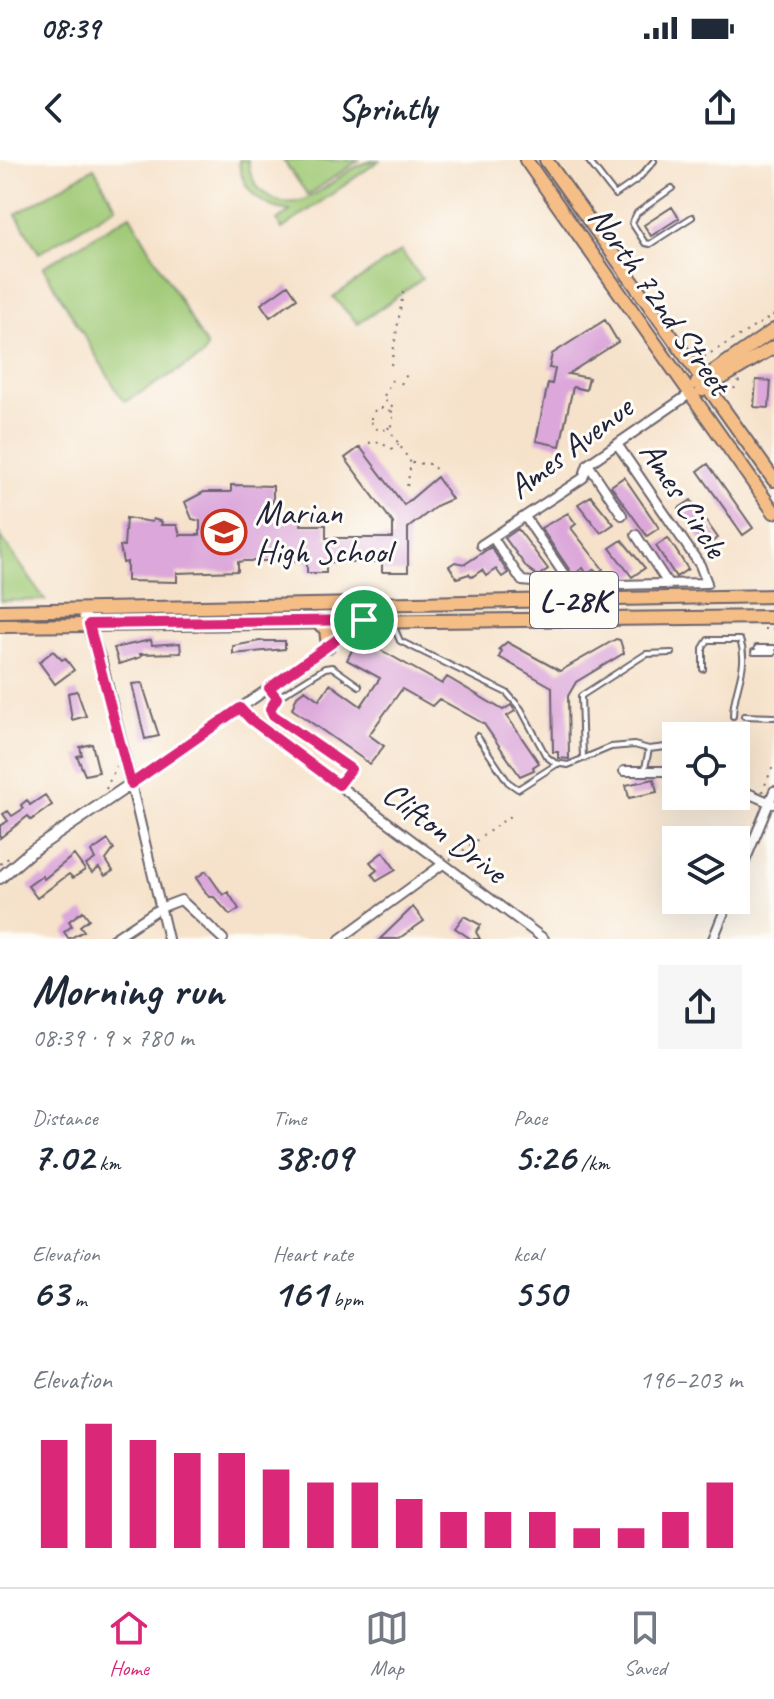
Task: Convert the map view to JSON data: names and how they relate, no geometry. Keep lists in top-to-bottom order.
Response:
{
  "streets": {
    "main road": ["North 72nd Street", "Ames Avenue", "L-28K"],
    "street": ["Ames Circle", "Clifton Drive"]
  },
  "crossings": [
    ["North 72nd Street", "Ames Avenue"],
    ["Ames Avenue", "Ames Circle"]
  ],
  "places": {
    "school or university": ["Marian High School"]
  },
  "page": {
    "status": "08:39",
    "header": "Sprintly",
    "heading": ["Morning run", "08:39 · 9 × 780 m"],
    "stats": [
      ["Distance", "7.02 km"],
      ["Time", "38:09"],
      ["Pace", "5:26 /km"],
      ["Elevation", "63 m"],
      ["Heart rate", "161 bpm"],
      ["kcal", "550"]
    ],
    "chart": ["Elevation", "196–203 m"],
    "tabs": ["Home", "Map", "Saved"]
  }
}
